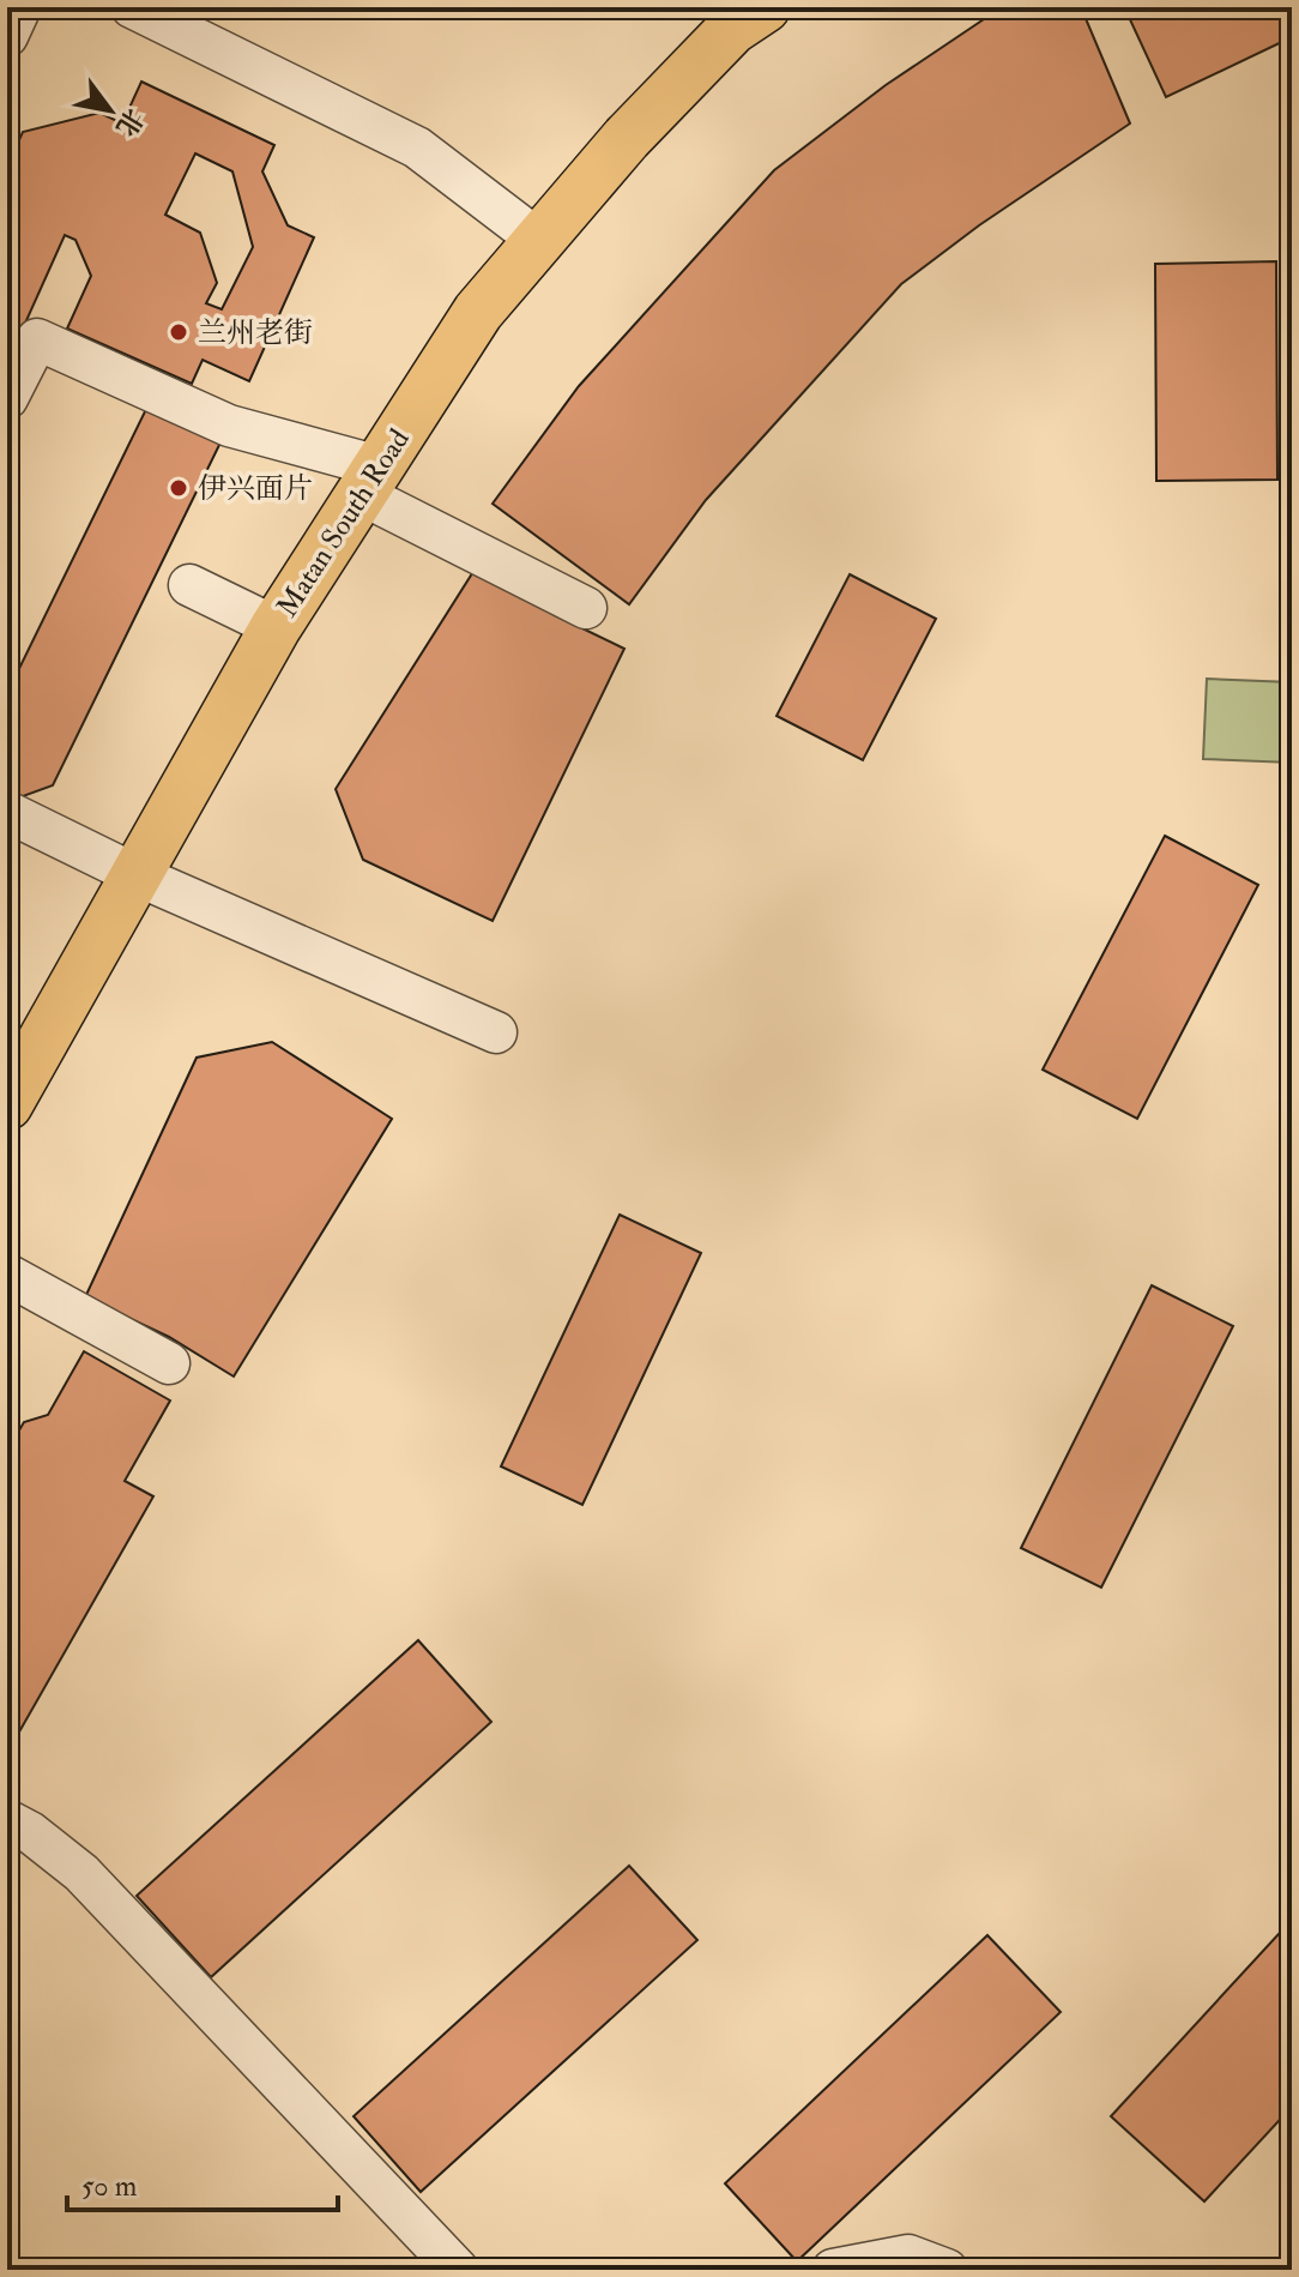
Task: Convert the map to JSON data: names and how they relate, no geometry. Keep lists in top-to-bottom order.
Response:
{
  "streets": {
    "main road": ["Matan South Road"]
  },
  "places": ["兰州老街", "伊兴面片"],
  "scale_bar": "50 m",
  "north": "bottom right"
}
